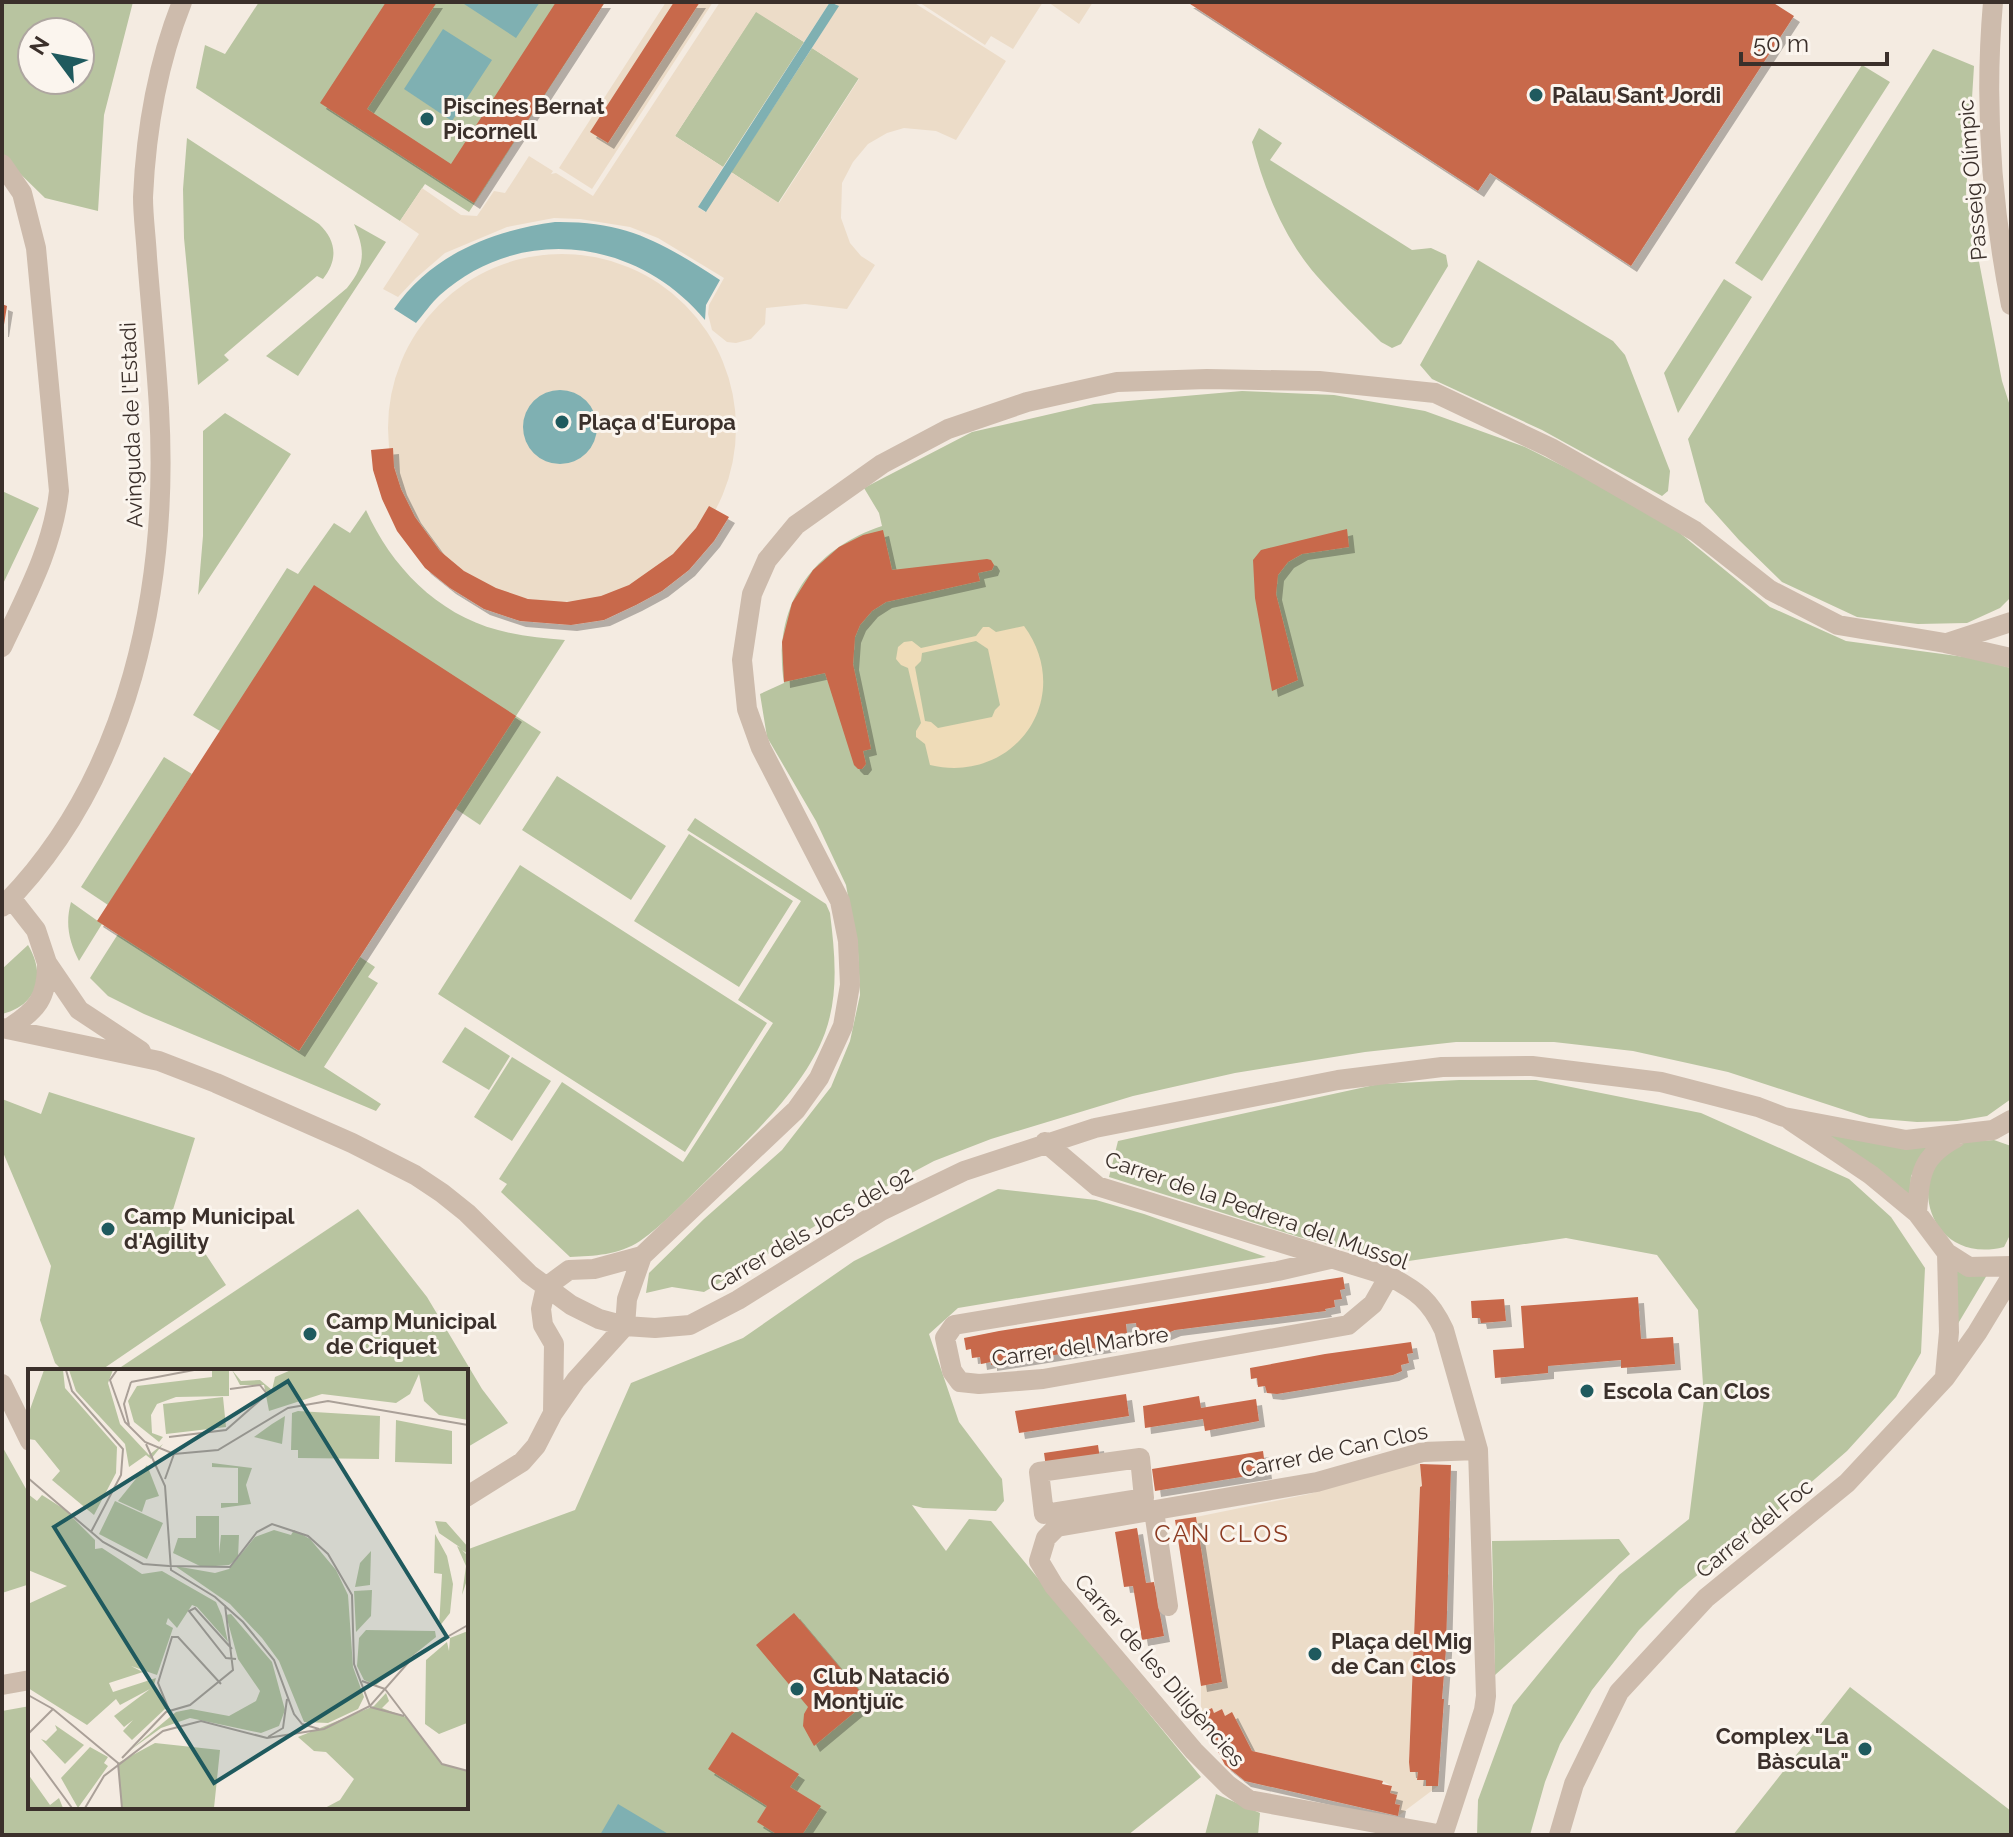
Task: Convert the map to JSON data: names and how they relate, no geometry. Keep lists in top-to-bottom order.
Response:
{
  "streets": {
    "street": [
      "Passeig Olímpic",
      "Avinguda de l'Estadi",
      "Carrer de la Pedrera del Mussol",
      "Carrer dels Jocs del 92",
      "Carrer del Marbre",
      "Carrer de Can Clos",
      "Carrer del Foc",
      "Carrer de les Diligències"
    ]
  },
  "crossings": [
    ["Carrer de la Pedrera del Mussol", "Carrer dels Jocs del 92"],
    ["Carrer de la Pedrera del Mussol", "Carrer del Marbre"],
    ["Carrer de la Pedrera del Mussol", "Carrer de Can Clos"],
    ["Carrer de la Pedrera del Mussol", "Carrer de les Diligències"],
    ["Carrer de Can Clos", "Carrer de les Diligències"]
  ],
  "districts": ["CAN CLOS"],
  "places": [
    "Palau Sant Jordi",
    "Piscines Bernat Picornell",
    "Plaça d'Europa",
    "Camp Municipal d'Agility",
    "Camp Municipal de Criquet",
    "Escola Can Clos",
    "Plaça del Mig de Can Clos",
    "Club Natació Montjuïc",
    "Complex \"La Bàscula\""
  ],
  "scale_bar": "50 m",
  "north": "top left"
}
